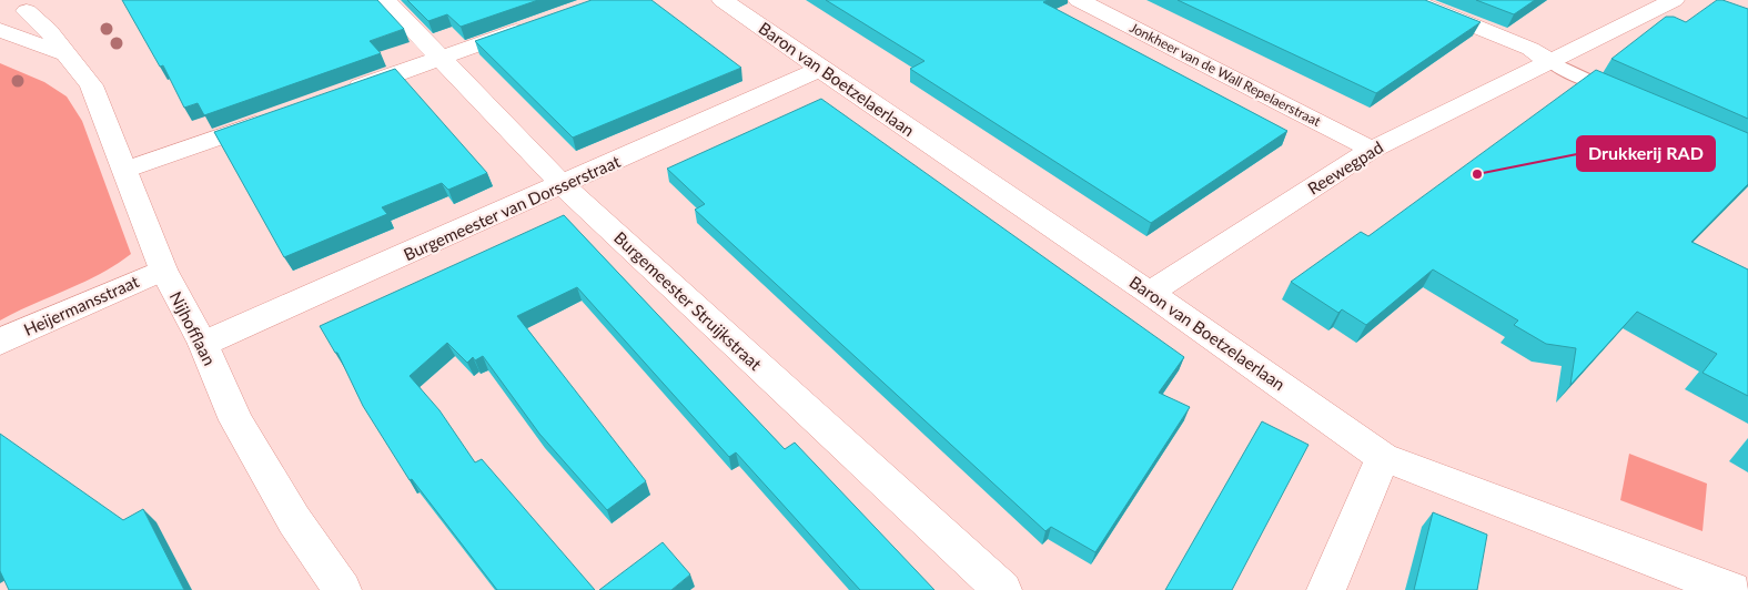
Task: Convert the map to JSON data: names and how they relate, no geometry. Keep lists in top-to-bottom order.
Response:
{
  "streets": {
    "street": [
      "Jonkheer van de Wall Repelaerstraat",
      "Baron van Boetzelaerlaan",
      "Reewegpad",
      "Burgemeester van Dorsserstraat",
      "Burgemeester Struijkstraat",
      "Heijermansstraat",
      "Nijhofflaan"
    ]
  },
  "crossings": [
    ["Jonkheer van de Wall Repelaerstraat", "Reewegpad"],
    ["Baron van Boetzelaerlaan", "Reewegpad"],
    ["Baron van Boetzelaerlaan", "Burgemeester van Dorsserstraat"],
    ["Burgemeester van Dorsserstraat", "Burgemeester Struijkstraat"],
    ["Burgemeester van Dorsserstraat", "Nijhofflaan"],
    ["Heijermansstraat", "Nijhofflaan"]
  ],
  "places": ["Drukkerij RAD"]
}
